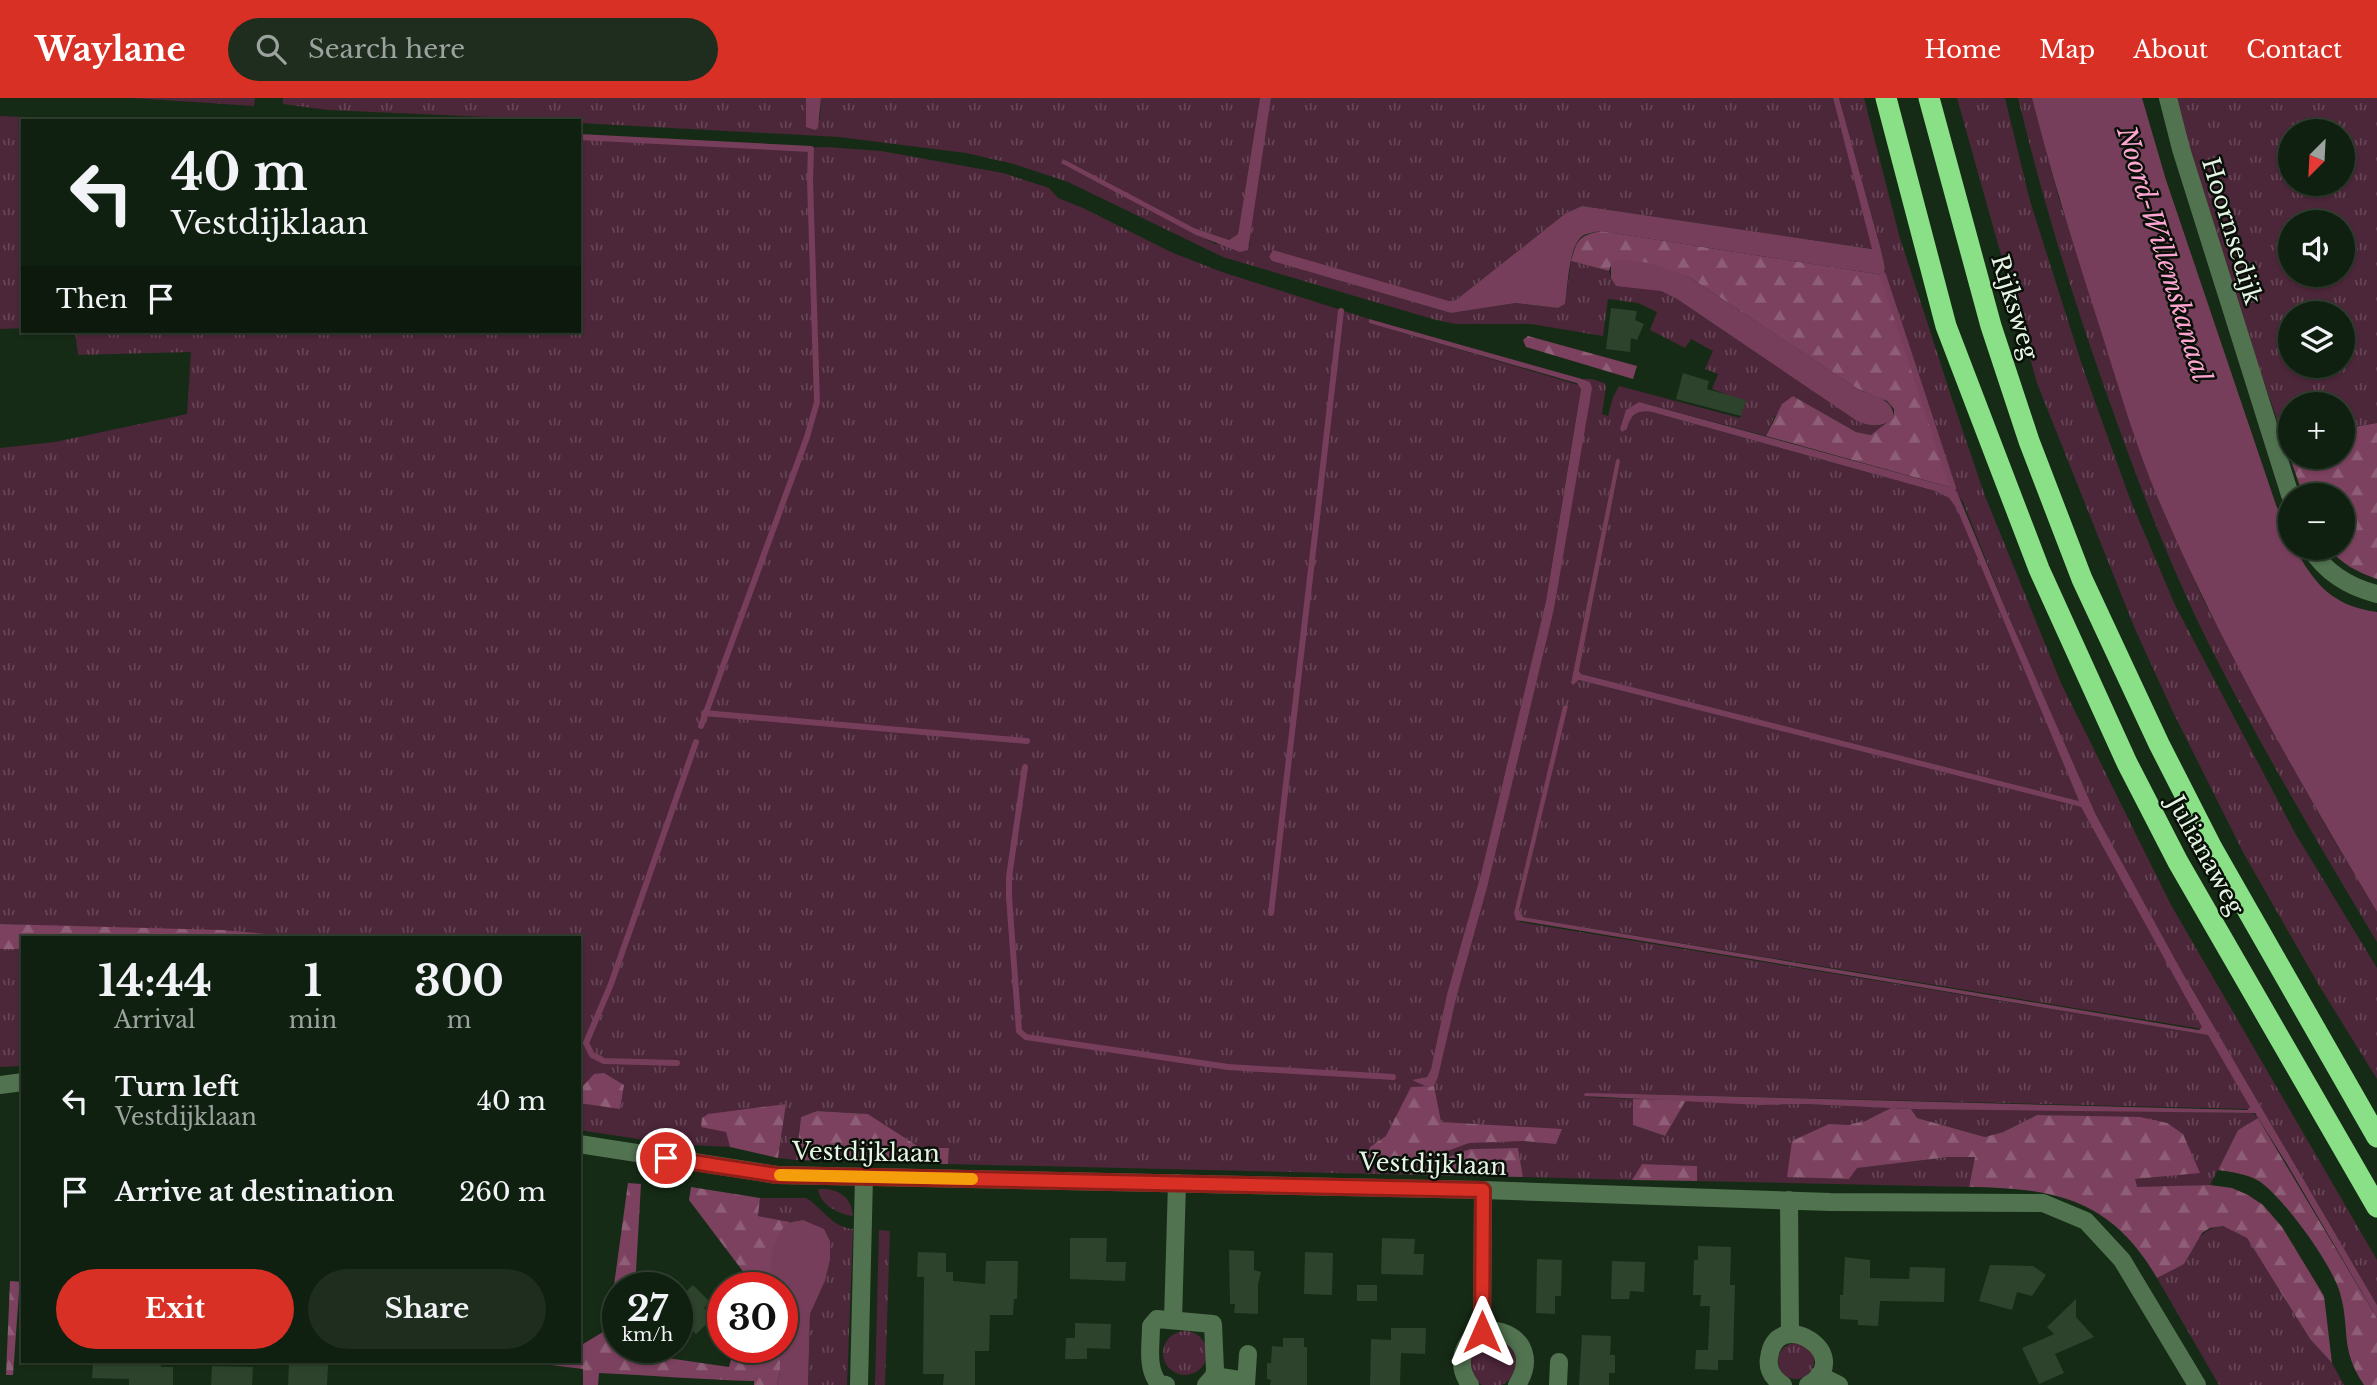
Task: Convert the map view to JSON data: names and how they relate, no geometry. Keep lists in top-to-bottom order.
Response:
{
  "streets": {
    "highway": ["Rijksweg", "Julianaweg"],
    "street": ["Hoornsedijk", "Vestdijklaan"]
  },
  "crossings": [
    ["Rijksweg", "Julianaweg"]
  ],
  "water": ["Noord-Willemskanaal"],
  "north": "bottom left",
  "page": {
    "header": "Waylane",
    "search": "Search here",
    "nav": [
      "Home",
      "Map",
      "About",
      "Contact"
    ],
    "map_buttons": ["+", "−"],
    "turn": ["40 m", "Vestdijklaan"],
    "then": "Then",
    "eta": [
      "14:44",
      "Arrival",
      "1",
      "min",
      "300",
      "m"
    ],
    "list": [
      {
        "name": "Turn left",
        "note": "Vestdijklaan",
        "value": "40 m"
      },
      {
        "name": "Arrive at destination",
        "value": "260 m"
      }
    ],
    "buttons": ["Exit", "Share"],
    "speed": "27 km/h",
    "limit": "30"
  }
}
